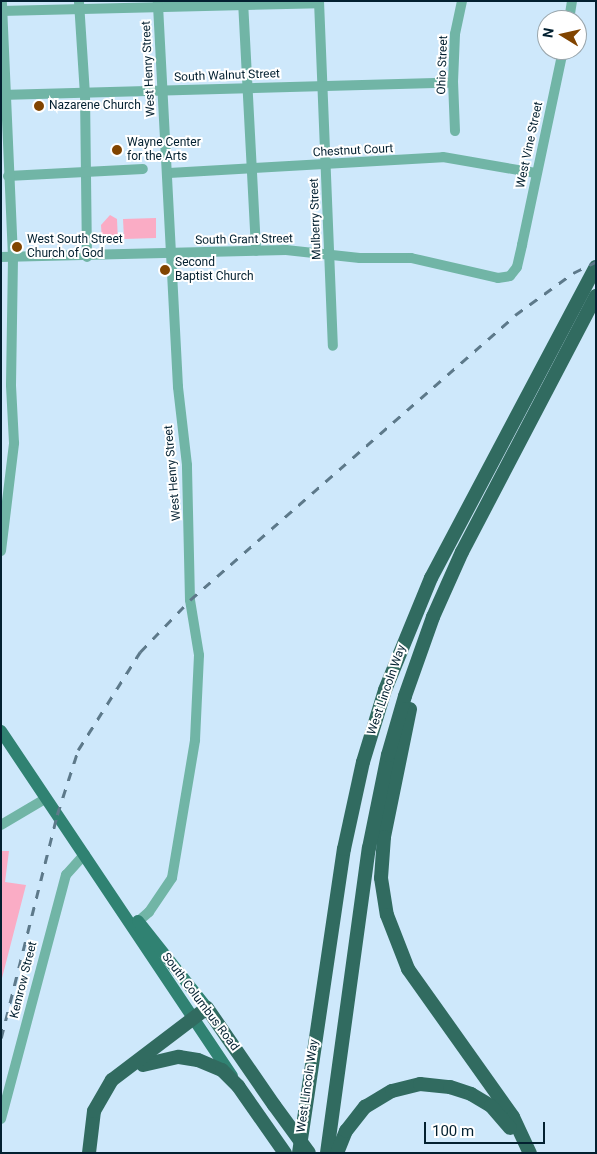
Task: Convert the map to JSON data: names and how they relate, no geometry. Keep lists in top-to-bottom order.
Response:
{
  "streets": {
    "highway": ["West Lincoln Way", "South Columbus Road"],
    "street": [
      "Ohio Street",
      "West Henry Street",
      "South Walnut Street",
      "West Vine Street",
      "Chestnut Court",
      "Mulberry Street",
      "South Grant Street",
      "Kemrow Street"
    ]
  },
  "crossings": [
    ["Ohio Street", "South Walnut Street"],
    ["West Henry Street", "South Walnut Street"],
    ["West Henry Street", "Chestnut Court"],
    ["West Henry Street", "South Grant Street"],
    ["West Henry Street", "South Columbus Road"],
    ["South Walnut Street", "Mulberry Street"],
    ["West Vine Street", "Chestnut Court"],
    ["West Vine Street", "South Grant Street"],
    ["Chestnut Court", "Mulberry Street"],
    ["Mulberry Street", "South Grant Street"],
    ["Kemrow Street", "South Columbus Road"]
  ],
  "places": [
    "Nazarene Church",
    "Wayne Center for the Arts",
    "West South Street Church of God",
    "Second Baptist Church"
  ],
  "scale_bar": "100 m",
  "north": "left"
}
